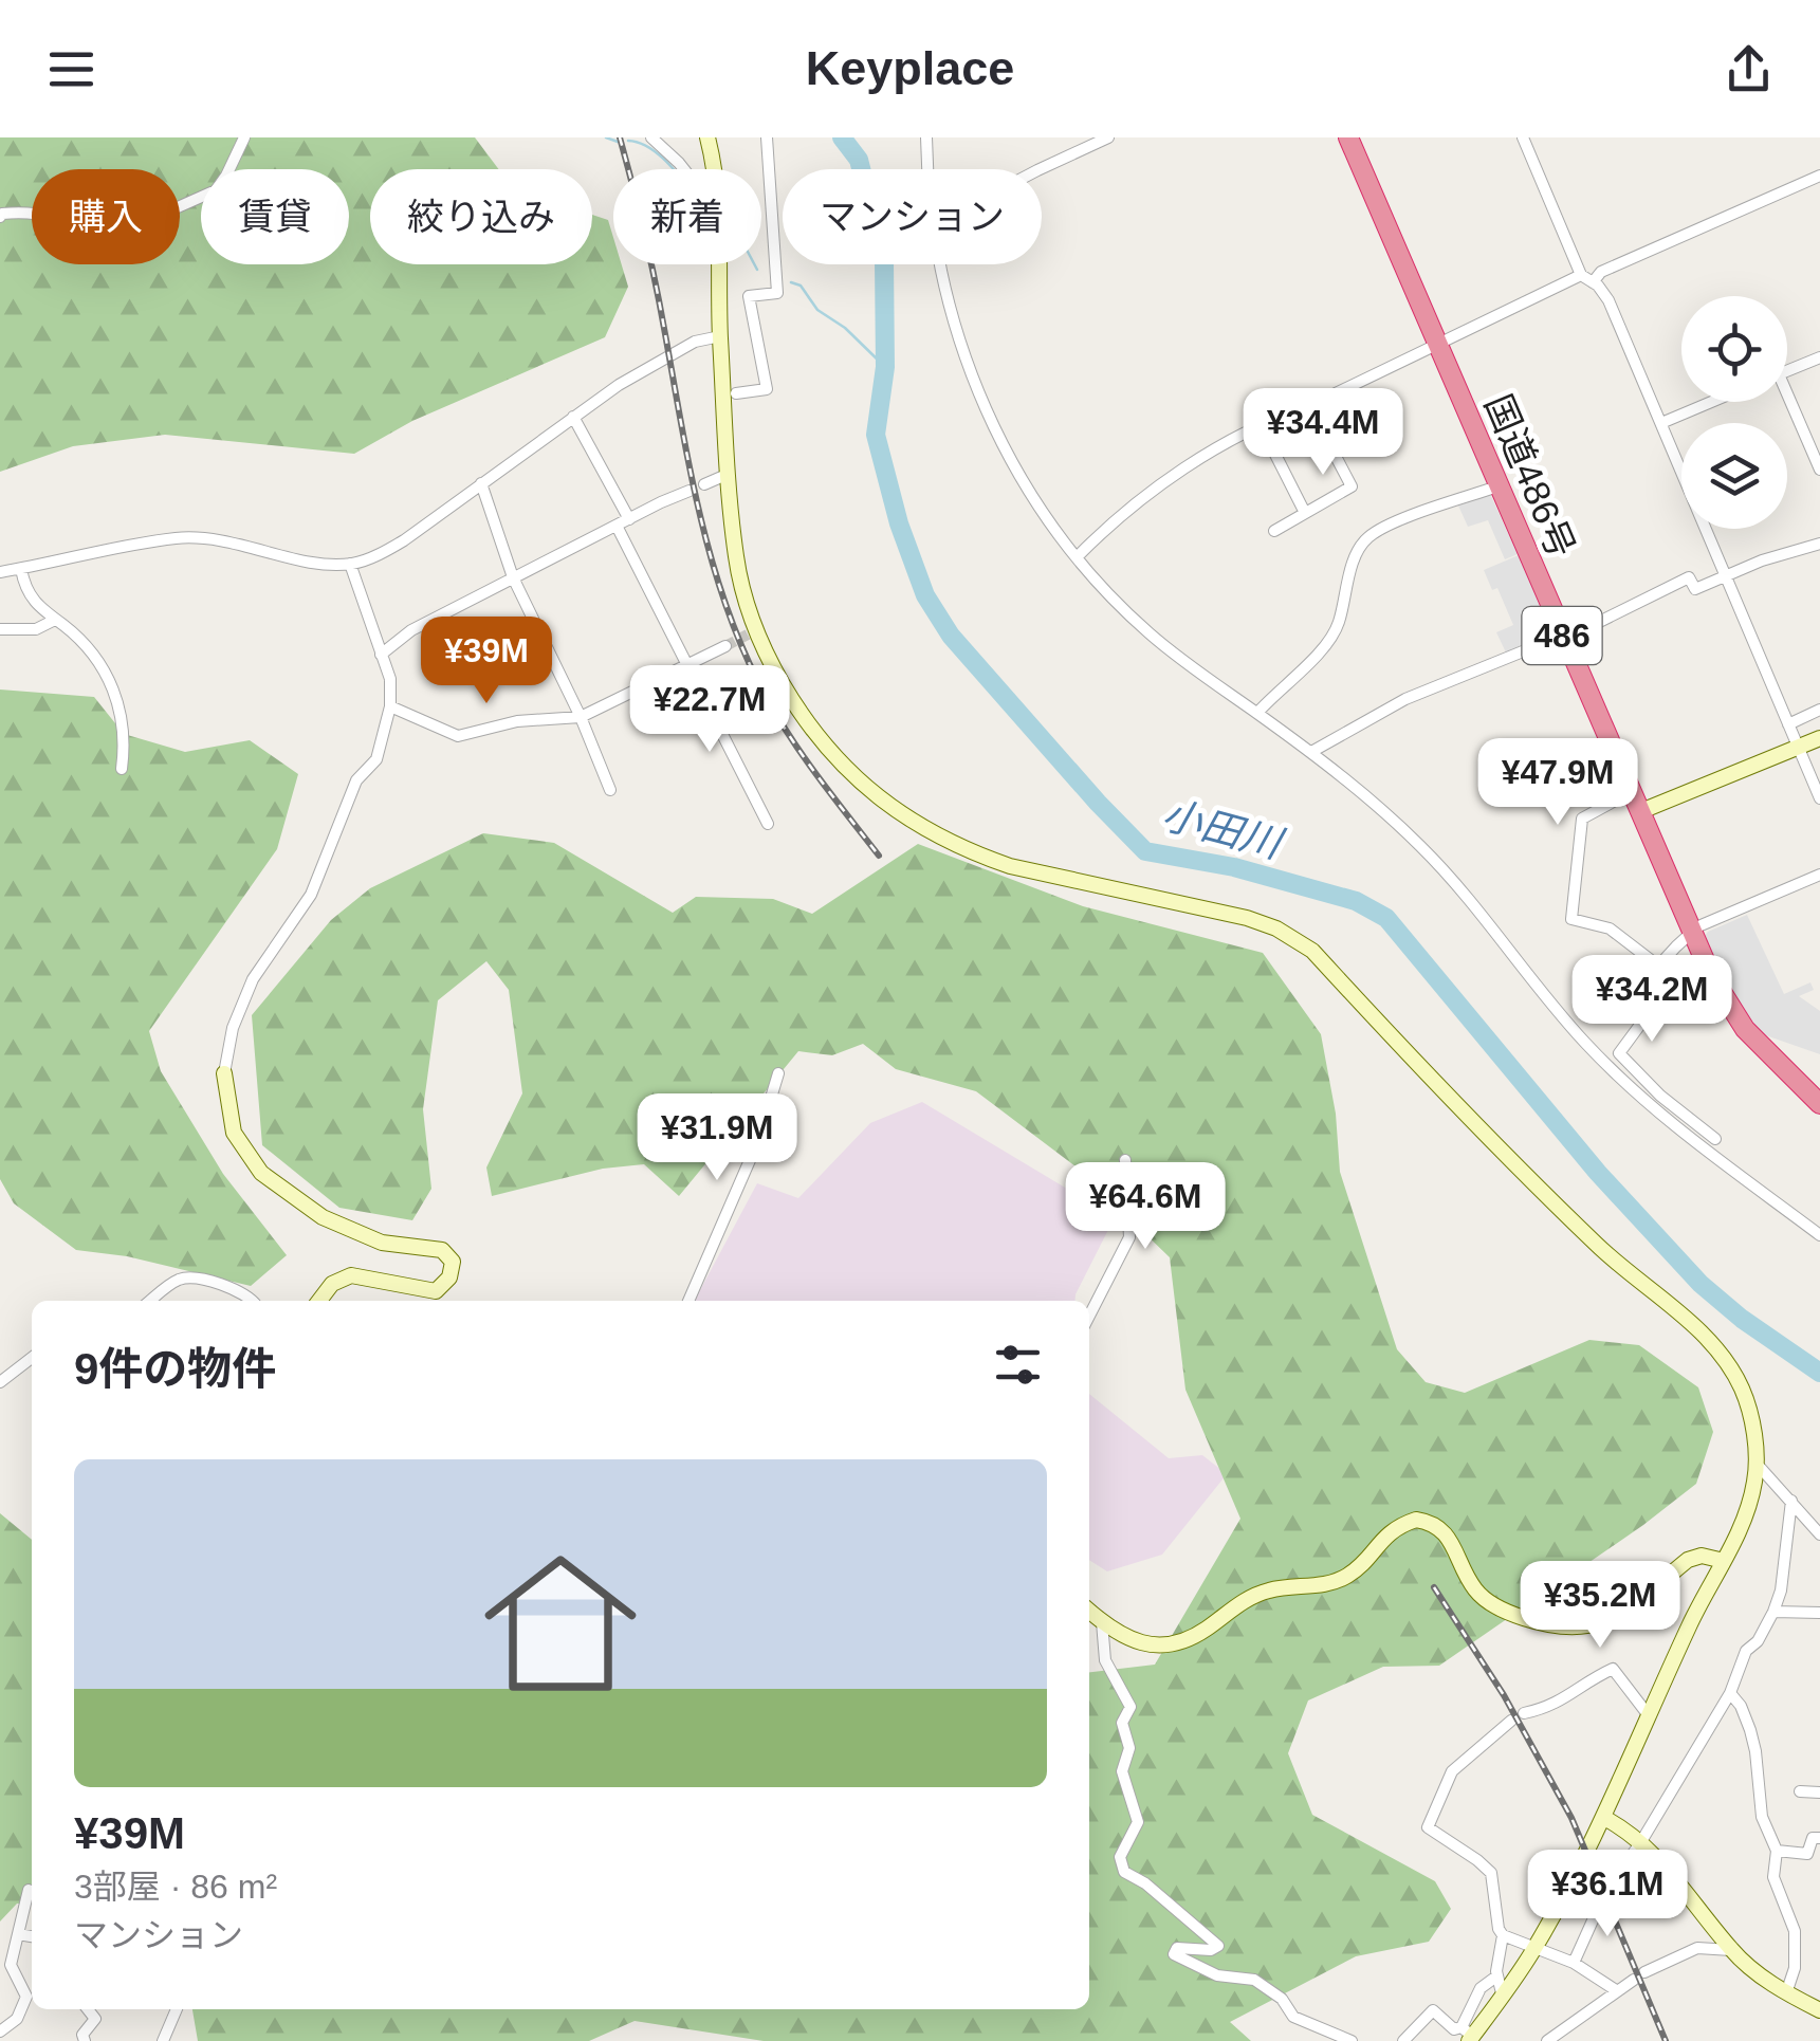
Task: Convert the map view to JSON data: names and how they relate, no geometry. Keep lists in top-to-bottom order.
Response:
{
  "streets": {
    "highway": ["国道486号", "486"]
  },
  "water": ["小田川"],
  "page": {
    "header": "Keyplace",
    "chip": [
      "購入",
      "賃貸",
      "絞り込み",
      "新着",
      "マンション"
    ],
    "price": [
      "¥34.4M",
      "¥39M",
      "¥22.7M",
      "¥47.9M",
      "¥34.2M",
      "¥31.9M",
      "¥64.6M",
      "¥35.2M",
      "¥36.1M"
    ],
    "heading": "9件の物件",
    "list": [
      {
        "name": "¥39M",
        "note": "3部屋 · 86 m² · マンション"
      }
    ]
  }
}
